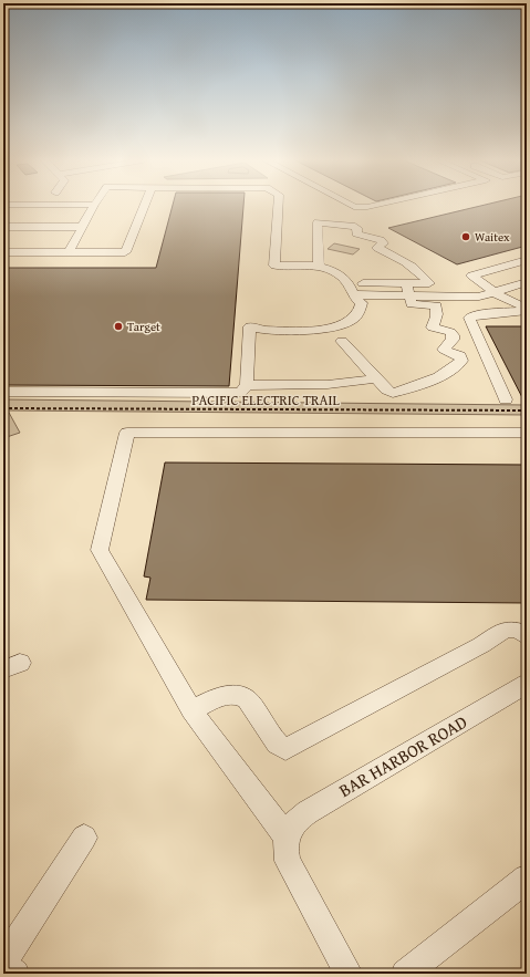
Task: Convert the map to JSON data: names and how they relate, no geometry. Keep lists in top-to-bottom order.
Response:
{
  "streets": {
    "street": ["BAR HARBOR ROAD"],
    "path": ["PACIFIC ELECTRIC TRAIL"]
  },
  "places": ["Waitex", "Target"]
}
